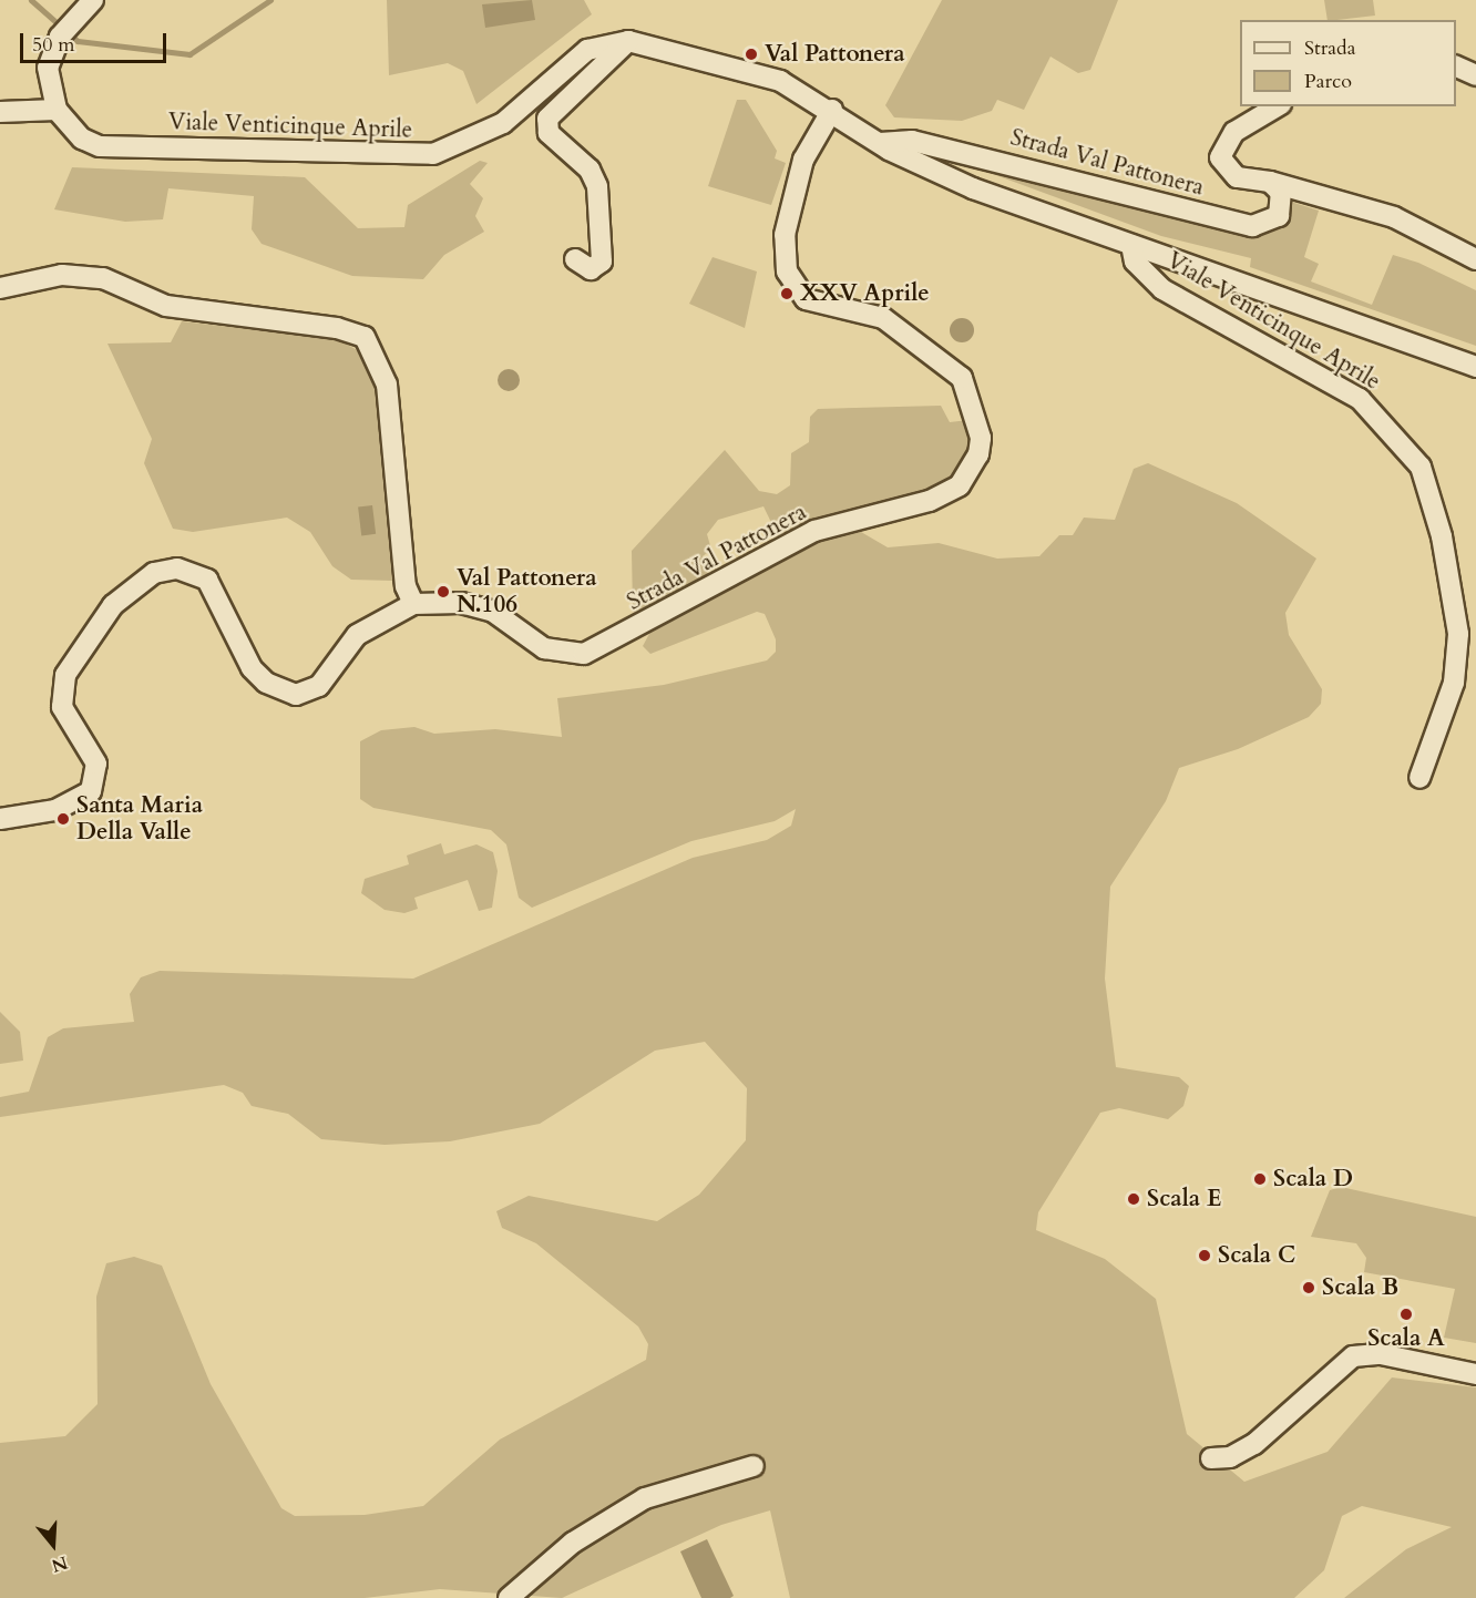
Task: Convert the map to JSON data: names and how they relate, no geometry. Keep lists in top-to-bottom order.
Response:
{
  "streets": {
    "street": ["Viale Venticinque Aprile", "Strada Val Pattonera"]
  },
  "crossings": [
    ["Viale Venticinque Aprile", "Strada Val Pattonera"]
  ],
  "places": [
    "Val Pattonera",
    "XXV Aprile",
    "Val Pattonera N.106",
    "Santa Maria Della Valle",
    "Scala D",
    "Scala E",
    "Scala C",
    "Scala B",
    "Scala A"
  ],
  "legend": ["Strada", "Parco"],
  "scale_bar": "50 m",
  "north": "bottom"
}
